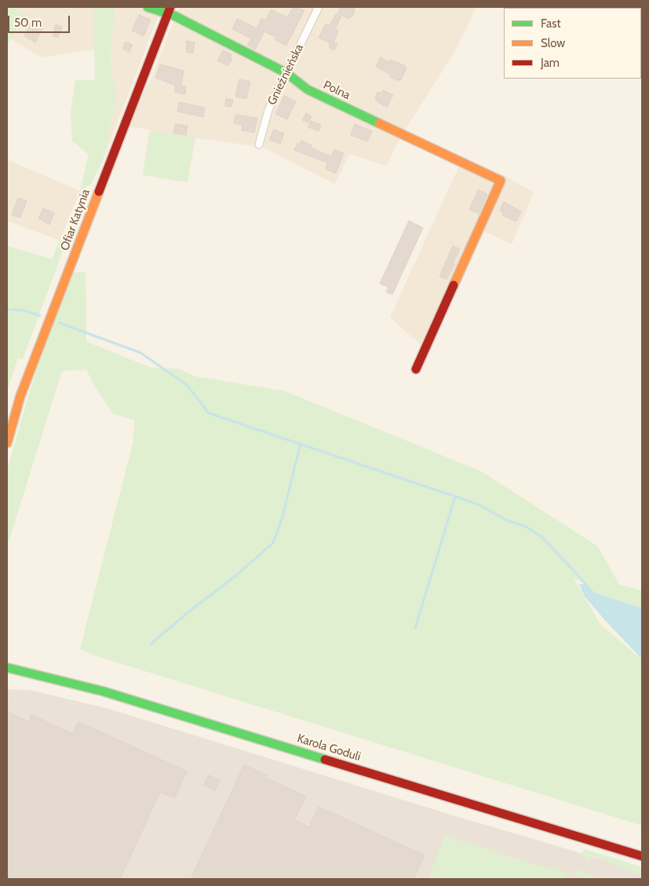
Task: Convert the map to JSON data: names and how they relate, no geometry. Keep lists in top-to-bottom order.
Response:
{
  "streets": {
    "street": [
      "Gnieźnieńska",
      "Polna",
      "Ofiar Katynia",
      "Karola Goduli"
    ]
  },
  "crossings": [
    ["Gnieźnieńska", "Polna"],
    ["Polna", "Ofiar Katynia"]
  ],
  "legend": ["Fast", "Slow", "Jam"],
  "scale_bar": "50 m"
}
